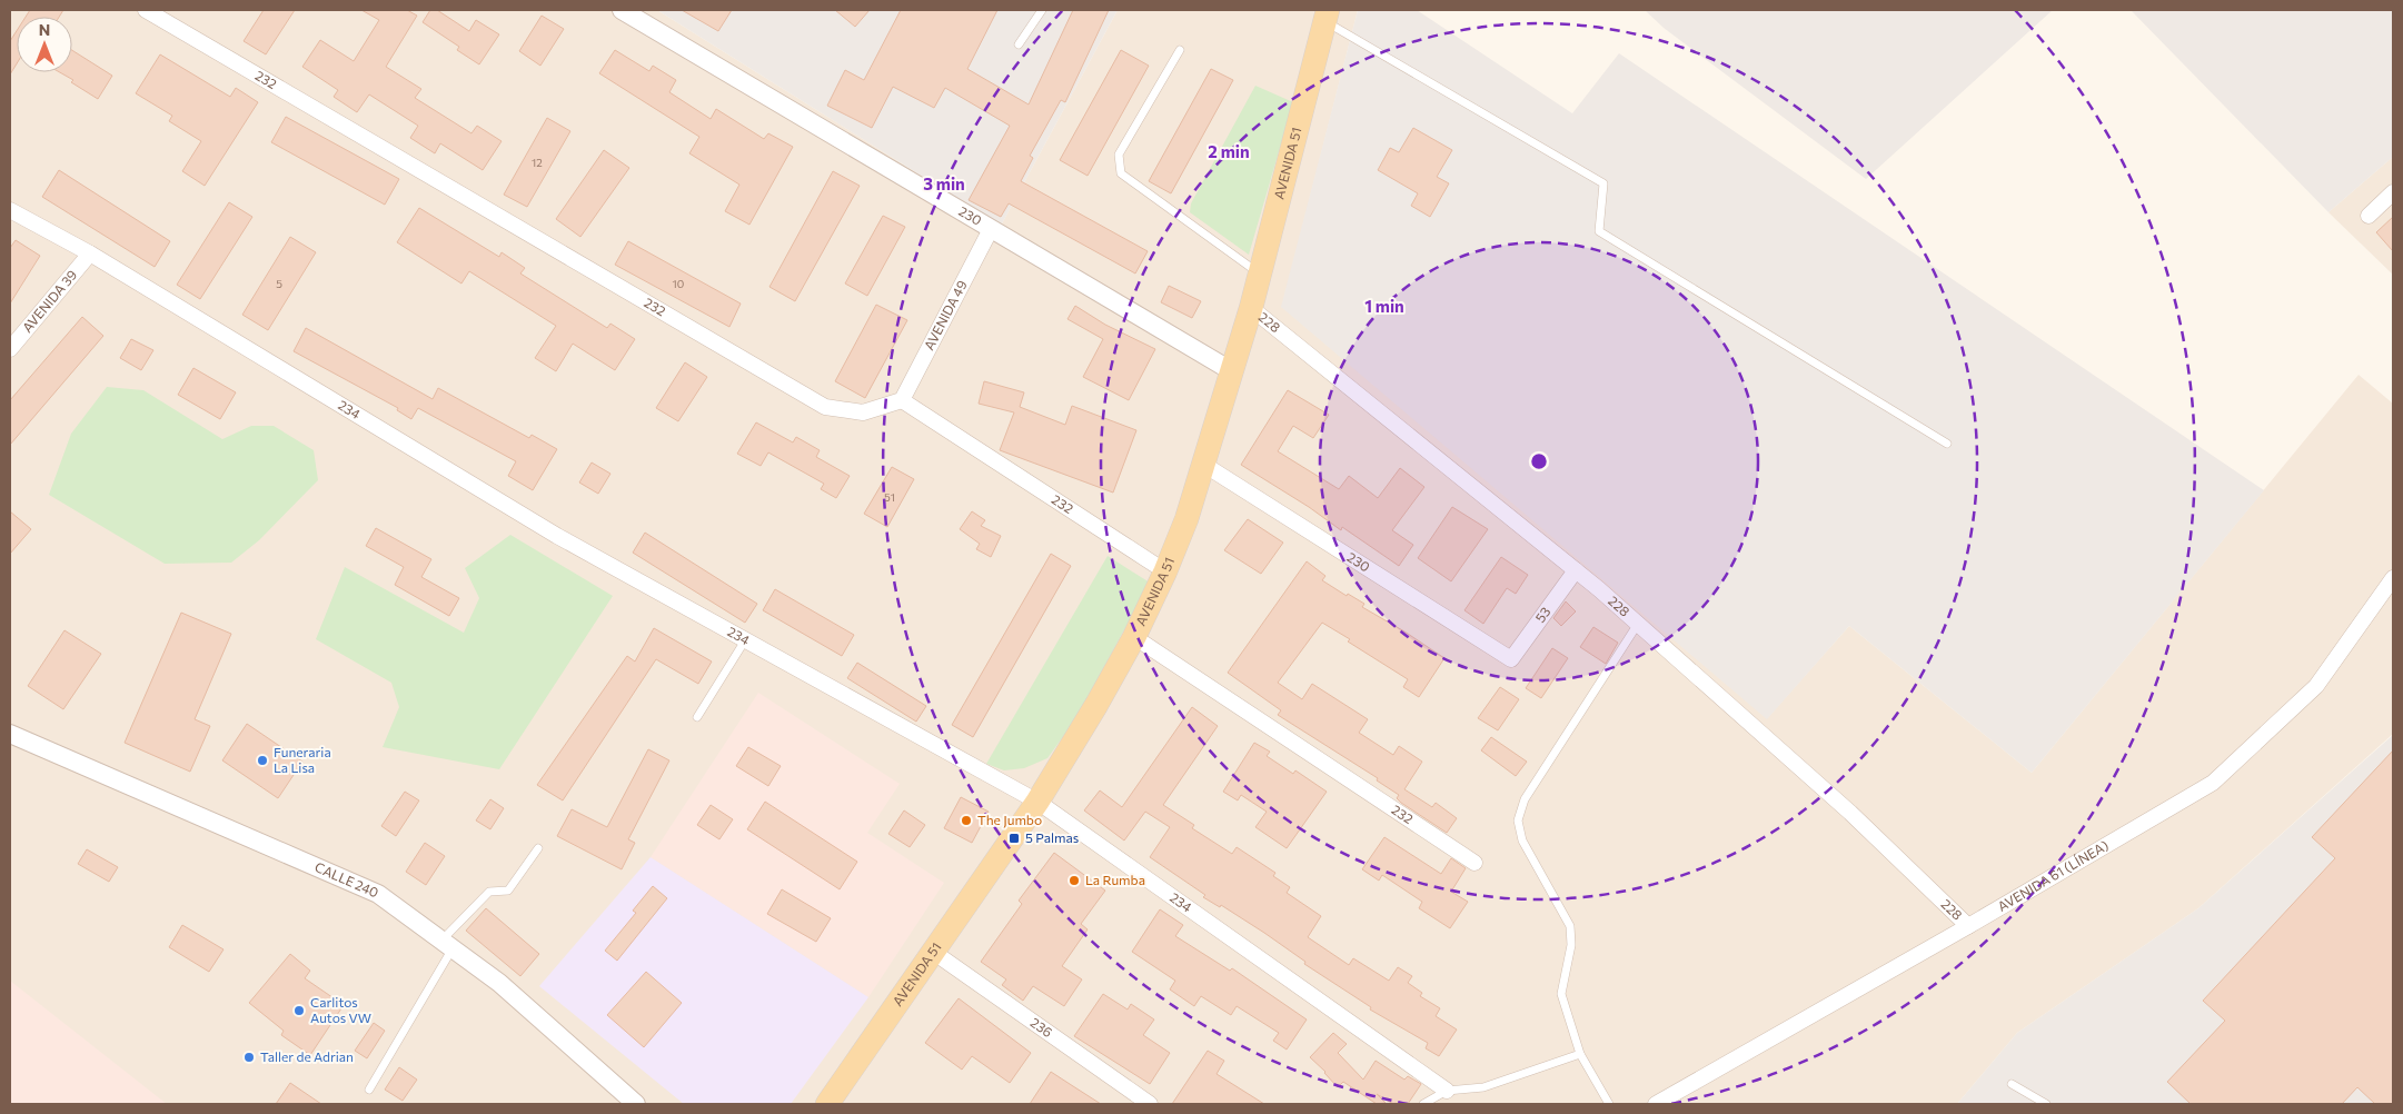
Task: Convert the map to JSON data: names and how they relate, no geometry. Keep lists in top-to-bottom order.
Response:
{
  "streets": {
    "main road": ["AVENIDA 51"],
    "street": [
      "232",
      "230",
      "AVENIDA 39",
      "AVENIDA 49",
      "228",
      "234",
      "53",
      "AVENIDA 61 (LÍNEA)",
      "CALLE 240",
      "236"
    ]
  },
  "crossings": [
    ["232", "AVENIDA 51"],
    ["232", "AVENIDA 49"],
    ["AVENIDA 51", "230"],
    ["AVENIDA 51", "228"],
    ["AVENIDA 51", "234"],
    ["AVENIDA 51", "236"],
    ["230", "AVENIDA 49"],
    ["230", "53"],
    ["AVENIDA 39", "234"],
    ["228", "53"],
    ["228", "AVENIDA 61 (LÍNEA)"]
  ],
  "places": {
    "other": [
      "Funeraria La Lisa",
      "The Jumbo",
      "La Rumba",
      "Carlitos Autos VW",
      "Taller de Adrian"
    ],
    "transit": ["5 Palmas"]
  },
  "house_numbers": [
    "12",
    "5",
    "10",
    "51"
  ],
  "north": "top",
  "rings": ["2 min", "3 min", "1 min"]
}
